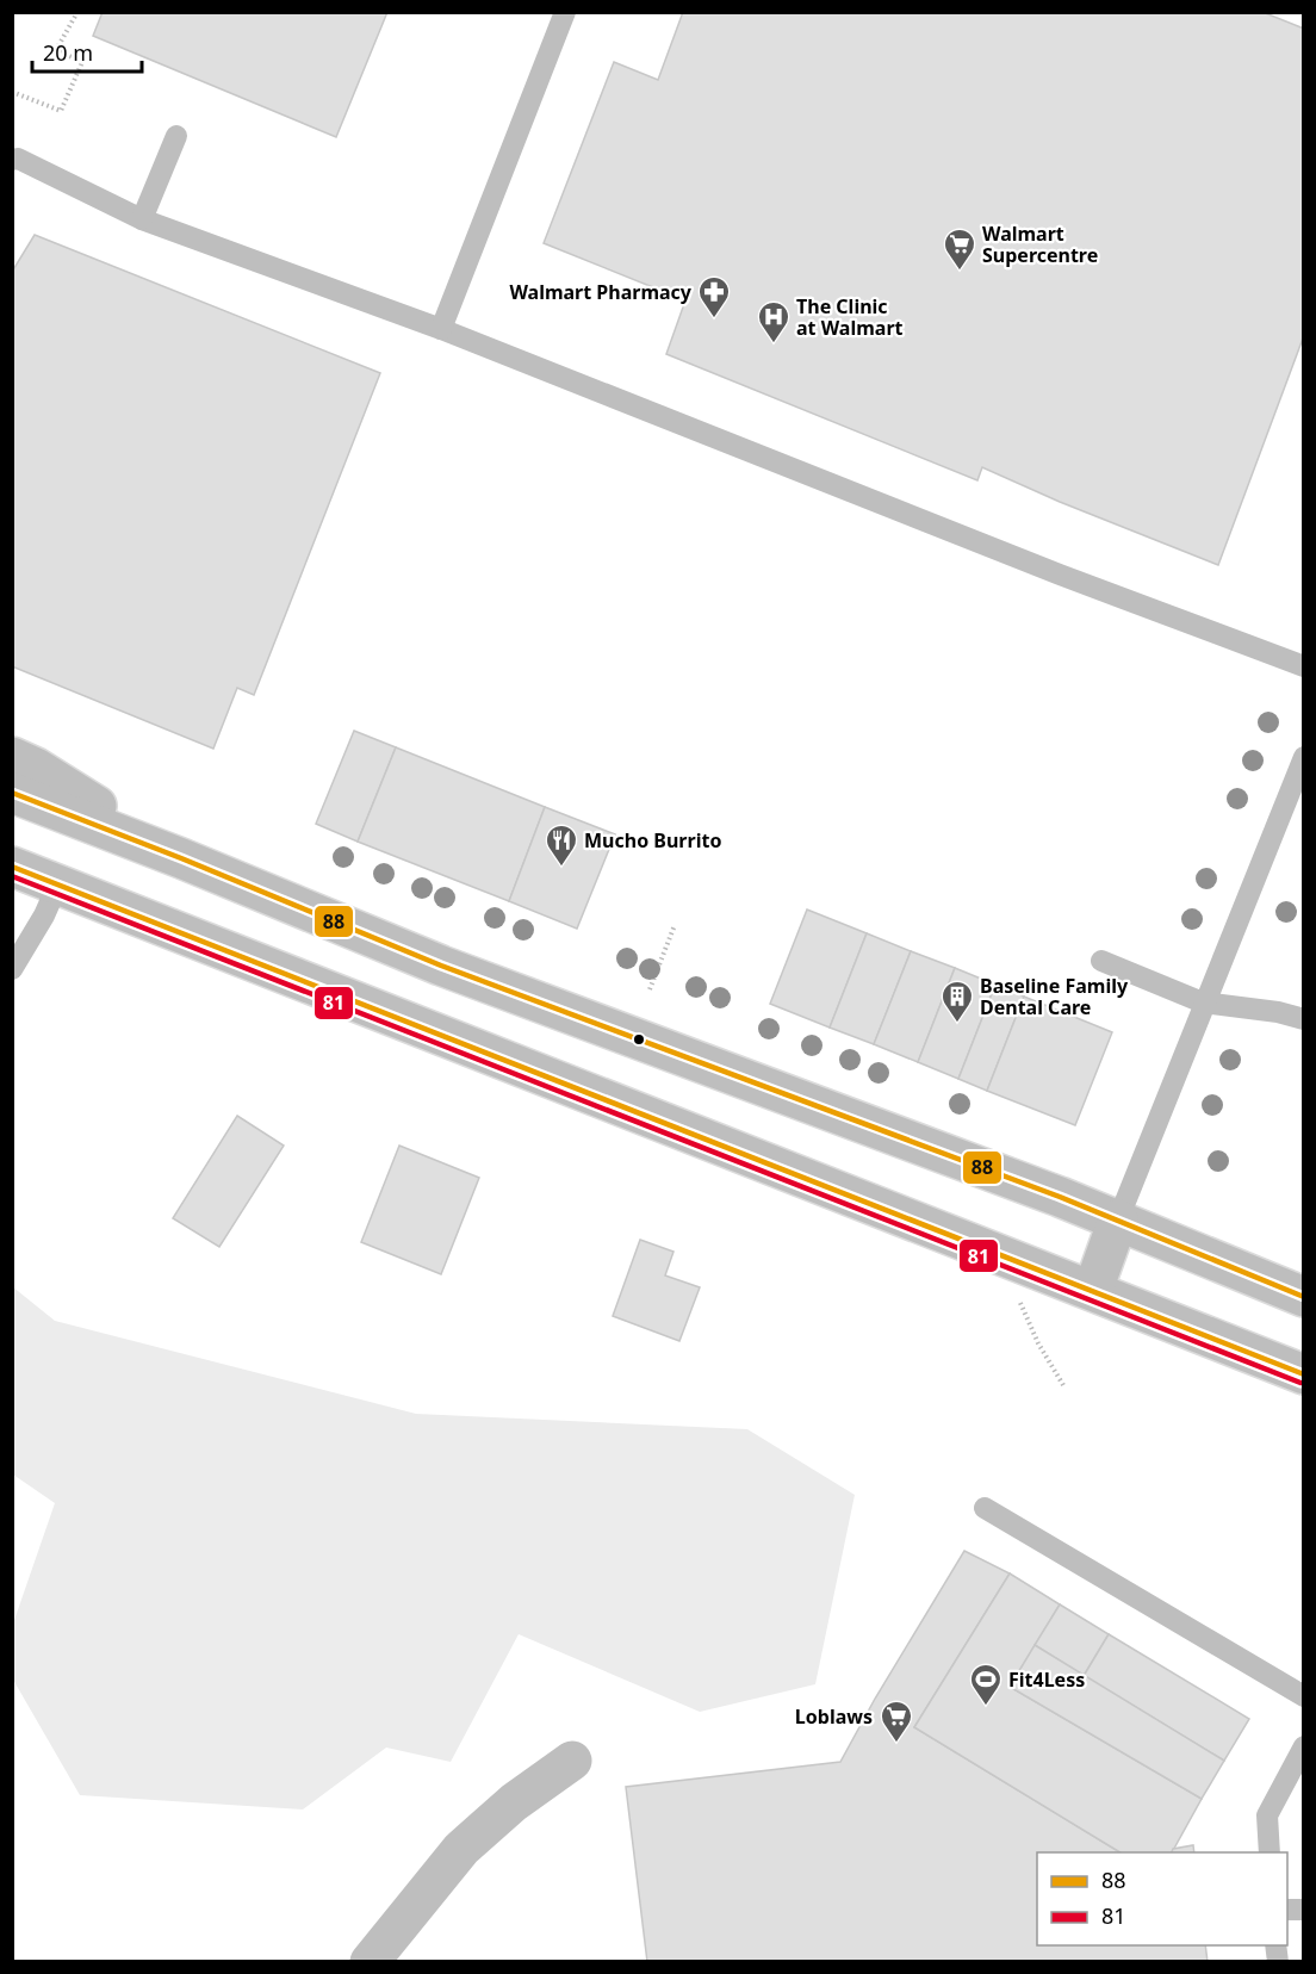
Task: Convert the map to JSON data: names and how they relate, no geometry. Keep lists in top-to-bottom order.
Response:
{
  "places": {
    "supermarket": ["Walmart Supercentre", "Loblaws"],
    "pharmacy": ["Walmart Pharmacy"],
    "hospital": ["The Clinic at Walmart"],
    "restaurant": ["Mucho Burrito"],
    "building": ["Baseline Family Dental Care"],
    "sports": ["Fit4Less"]
  },
  "lines": ["transit line 88", "transit line 81"],
  "legend": ["88", "81"],
  "scale_bar": "20 m"
}
